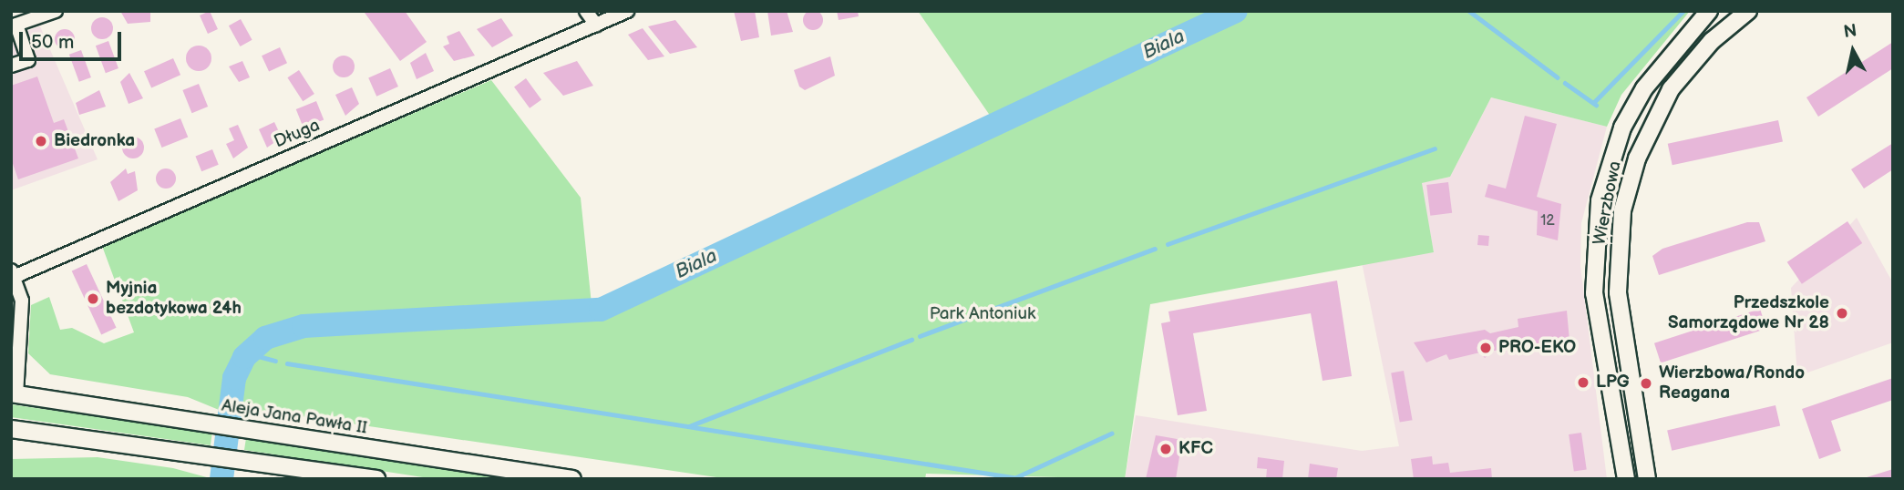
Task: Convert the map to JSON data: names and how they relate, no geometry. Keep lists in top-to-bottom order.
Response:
{
  "streets": {
    "main road": ["Wierzbowa", "Aleja Jana Pawła II"],
    "street": ["Długa"]
  },
  "water": ["Biala"],
  "parks": ["Park Antoniuk"],
  "places": [
    "Biedronka",
    "Myjnia bezdotykowa 24h",
    "Przedszkole Samorządowe Nr 28",
    "PRO-EKO",
    "LPG",
    "Wierzbowa/Rondo Reagana",
    "KFC"
  ],
  "house_numbers": ["12"],
  "scale_bar": "50 m",
  "north": "top"
}
